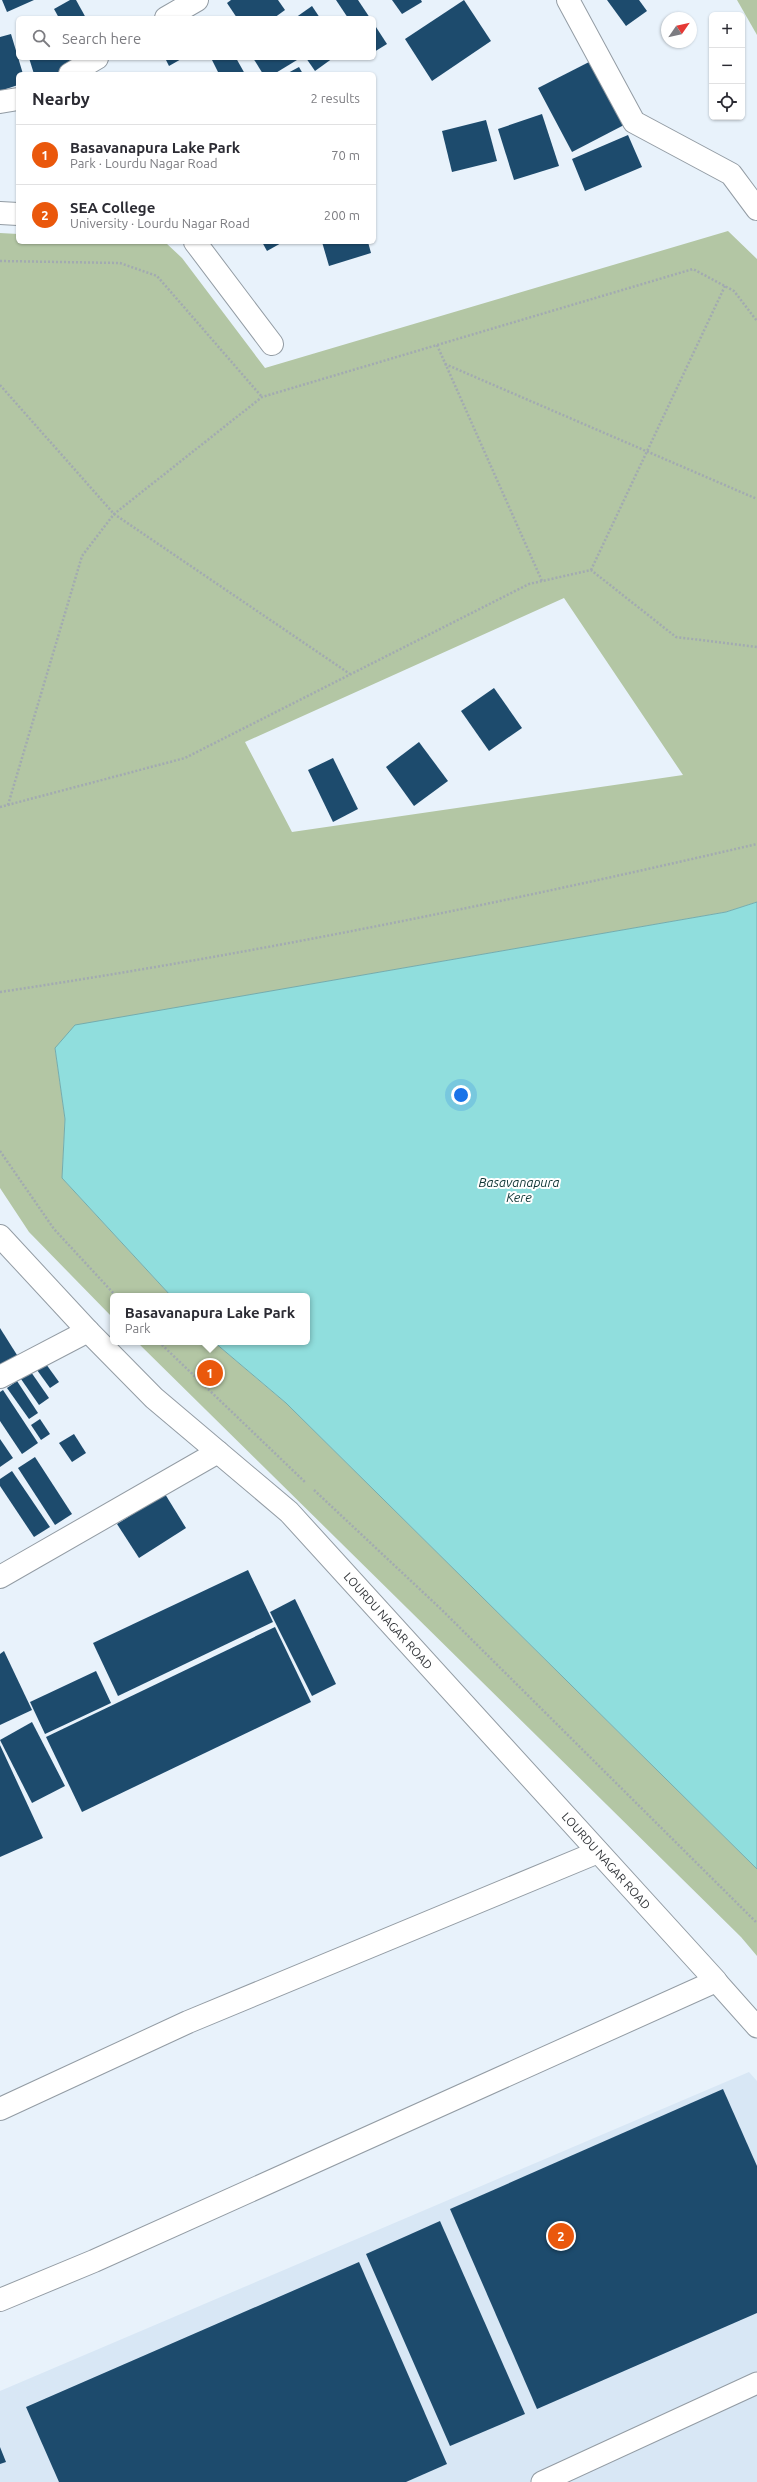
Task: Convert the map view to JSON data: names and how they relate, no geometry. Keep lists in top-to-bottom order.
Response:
{
  "streets": {
    "street": ["LOURDU NAGAR ROAD"]
  },
  "water": ["Basavanapura Kere"],
  "north": "top right",
  "page": {
    "map_buttons": ["+", "−"],
    "search": "Search here",
    "heading": ["Nearby", "2 results"],
    "list": [
      {
        "mark": "1",
        "name": "Basavanapura Lake Park",
        "note": "Park · Lourdu Nagar Road",
        "value": "70 m"
      },
      {
        "mark": "2",
        "name": "SEA College",
        "note": "University · Lourdu Nagar Road",
        "value": "200 m"
      }
    ],
    "popup": ["Basavanapura Lake Park", "Park"],
    "pins": ["1", "2"]
  }
}
